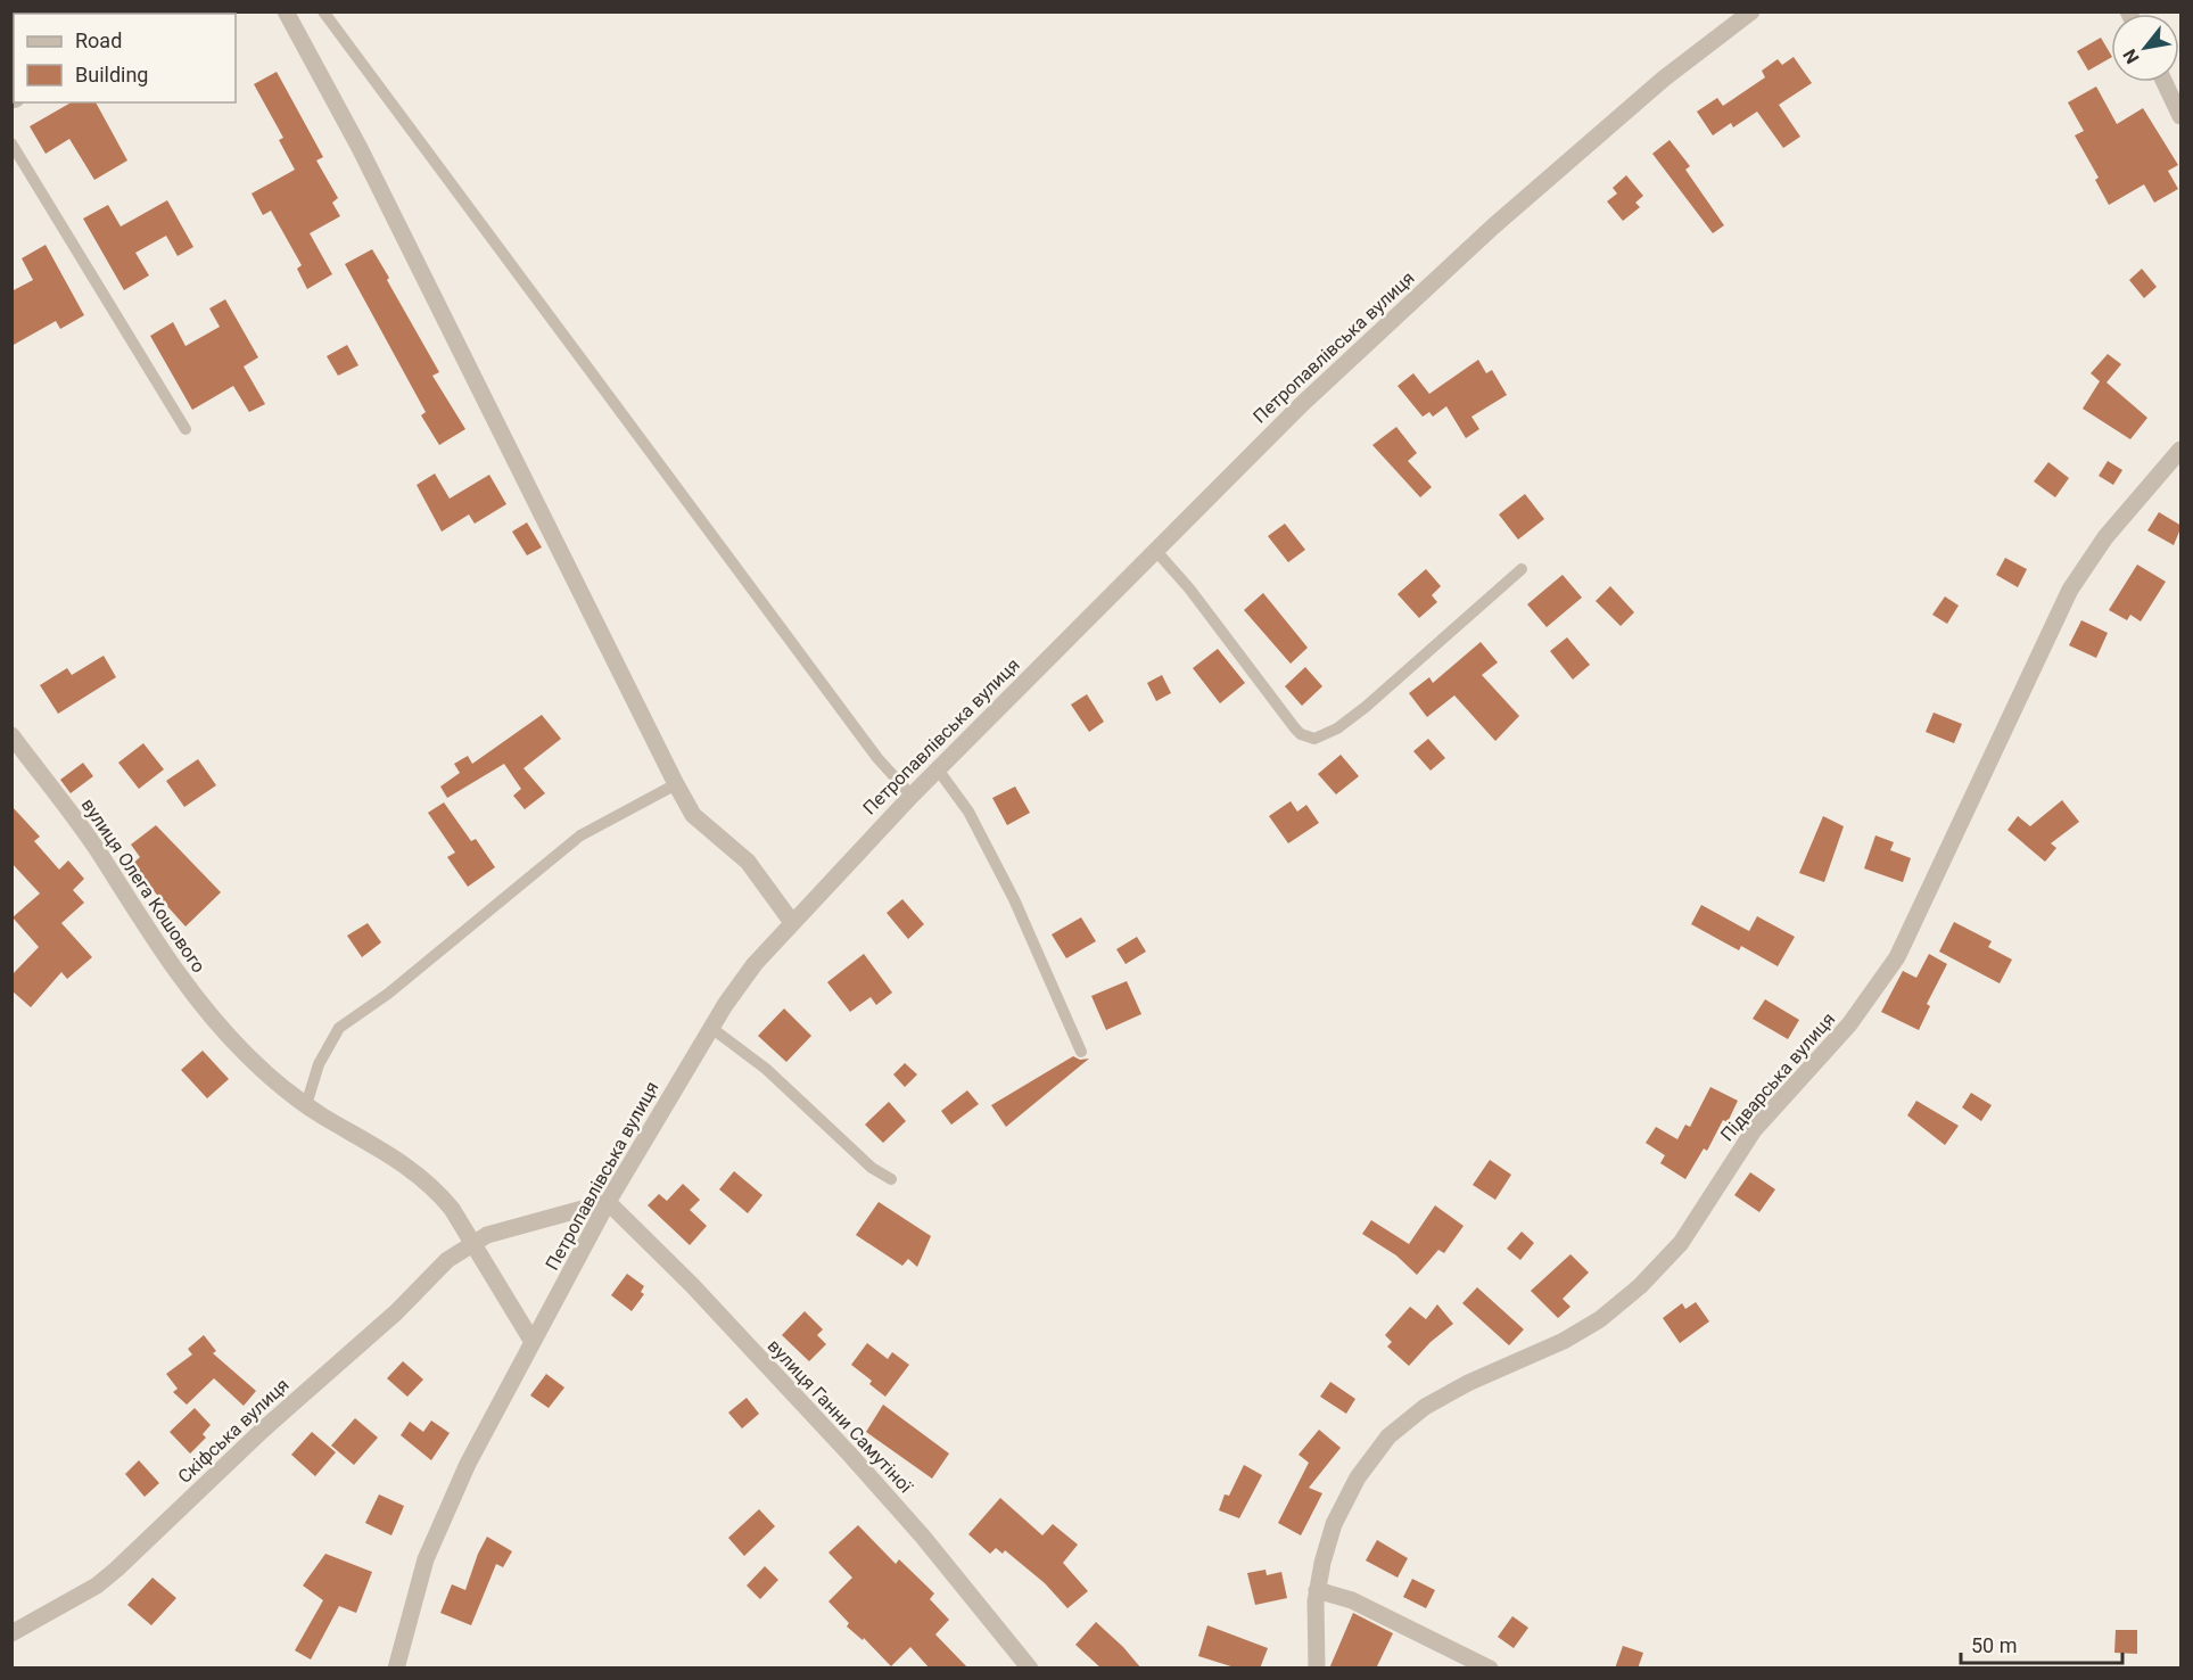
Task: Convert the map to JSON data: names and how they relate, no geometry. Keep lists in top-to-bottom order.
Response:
{
  "streets": {
    "street": [
      "Петропавлівська вулиця",
      "вулиця Олега Кошового",
      "Підварська вулиця",
      "вулиця Ганни Самутіної",
      "Скіфська вулиця"
    ]
  },
  "crossings": [
    ["Петропавлівська вулиця", "вулиця Олега Кошового"],
    ["Петропавлівська вулиця", "вулиця Ганни Самутіної"],
    ["Петропавлівська вулиця", "Скіфська вулиця"],
    ["вулиця Олега Кошового", "Скіфська вулиця"],
    ["вулиця Ганни Самутіної", "Скіфська вулиця"]
  ],
  "legend": ["Road", "Building"],
  "scale_bar": "50 m",
  "north": "bottom left"
}
